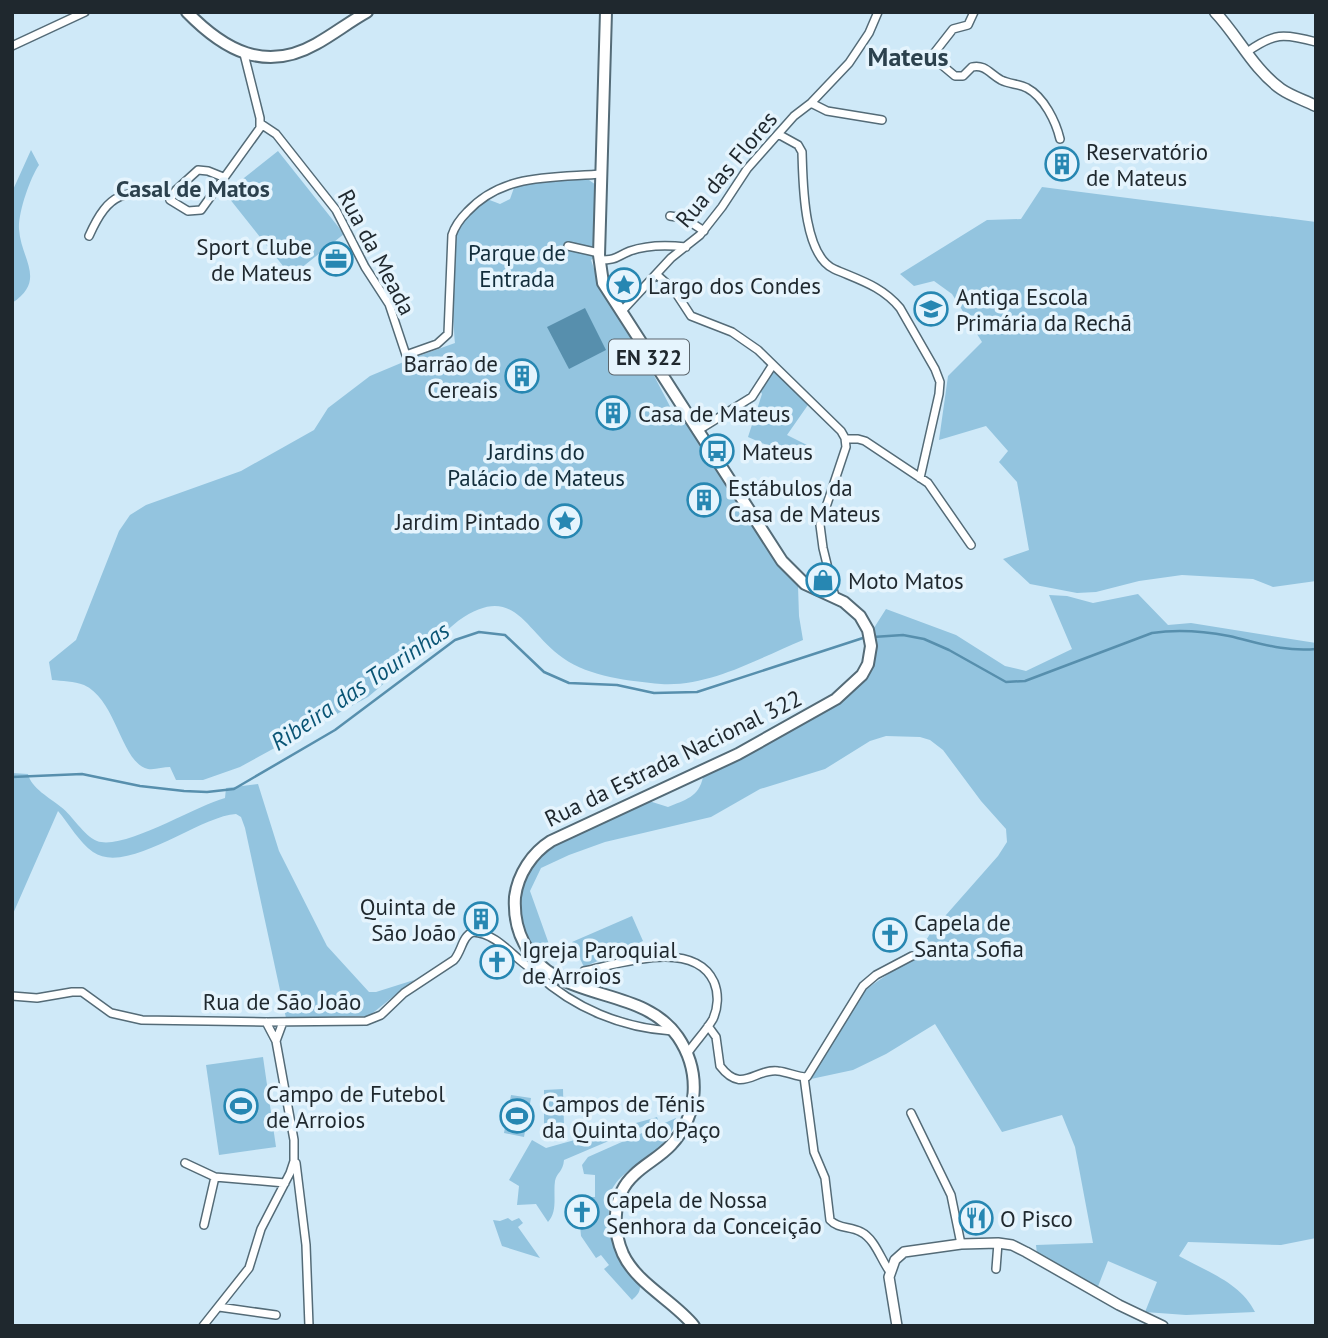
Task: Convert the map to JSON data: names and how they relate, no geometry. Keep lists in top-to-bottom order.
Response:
{
  "streets": {
    "main road": ["EN 322", "Rua da Estrada Nacional 322"],
    "street": ["Rua das Flores", "Rua da Meada", "Rua de São João"]
  },
  "crossings": [
    ["Rua das Flores", "Rua da Estrada Nacional 322"],
    ["Rua da Meada", "Rua da Estrada Nacional 322"],
    ["Rua da Estrada Nacional 322", "Rua de São João"]
  ],
  "districts": ["Mateus", "Casal de Matos"],
  "water": ["Ribeira das Tourinhas"],
  "parks": ["Parque de Entrada", "Jardins do Palácio de Mateus"],
  "places": {
    "building": [
      "Reservatório de Mateus",
      "Barrão de Cereais",
      "Casa de Mateus",
      "Estábulos da Casa de Mateus",
      "Quinta de São João"
    ],
    "office": ["Sport Clube de Mateus"],
    "place": ["Largo dos Condes", "Jardim Pintado"],
    "school or university": ["Antiga Escola Primária da Rechã"],
    "bus stop": ["Mateus"],
    "shop": ["Moto Matos"],
    "church": ["Capela de Santa Sofia", "Igreja Paroquial de Arroios", "Capela de Nossa Senhora da Conceição"],
    "sports": ["Campo de Futebol de Arroios", "Campos de Ténis da Quinta do Paço"],
    "restaurant": ["O Pisco"]
  }
}
